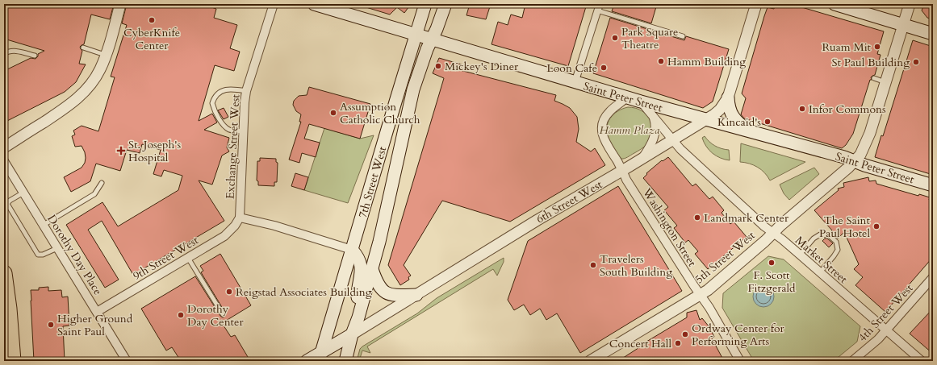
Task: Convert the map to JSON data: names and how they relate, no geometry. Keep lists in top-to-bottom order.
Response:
{
  "streets": {
    "main road": ["Saint Peter Street", "7th Street West", "6th Street West"],
    "street": [
      "Exchange Street West",
      "Washington Street",
      "Dorothy Day Place",
      "5th Street West",
      "9th Street West",
      "Market Street",
      "4th Street West"
    ]
  },
  "crossings": [
    ["Saint Peter Street", "7th Street West"],
    ["Saint Peter Street", "6th Street West"],
    ["Saint Peter Street", "Washington Street"],
    ["Saint Peter Street", "5th Street West"],
    ["Saint Peter Street", "Market Street"],
    ["Exchange Street West", "9th Street West"],
    ["7th Street West", "6th Street West"],
    ["6th Street West", "Washington Street"],
    ["6th Street West", "Market Street"],
    ["Washington Street", "5th Street West"],
    ["Washington Street", "Market Street"],
    ["Dorothy Day Place", "9th Street West"],
    ["5th Street West", "Market Street"],
    ["Market Street", "4th Street West"]
  ],
  "parks": ["Hamm Plaza"],
  "places": {
    "other": [
      "CyberKnife Center",
      "Park Square Theatre",
      "Ruam Mit",
      "Hamm Building",
      "St Paul Building",
      "Mickey's Diner",
      "Loon Cafe",
      "Infor Commons",
      "Assumption Catholic Church",
      "Kincaid's",
      "Landmark Center",
      "The Saint Paul Hotel",
      "F. Scott Fitzgerald",
      "Travelers South Building",
      "Reigstad Associates Building",
      "Dorothy Day Center",
      "Higher Ground Saint Paul",
      "Ordway Center for Performing Arts",
      "Concert Hall"
    ],
    "health": ["St. Joseph's Hospital"]
  }
}
